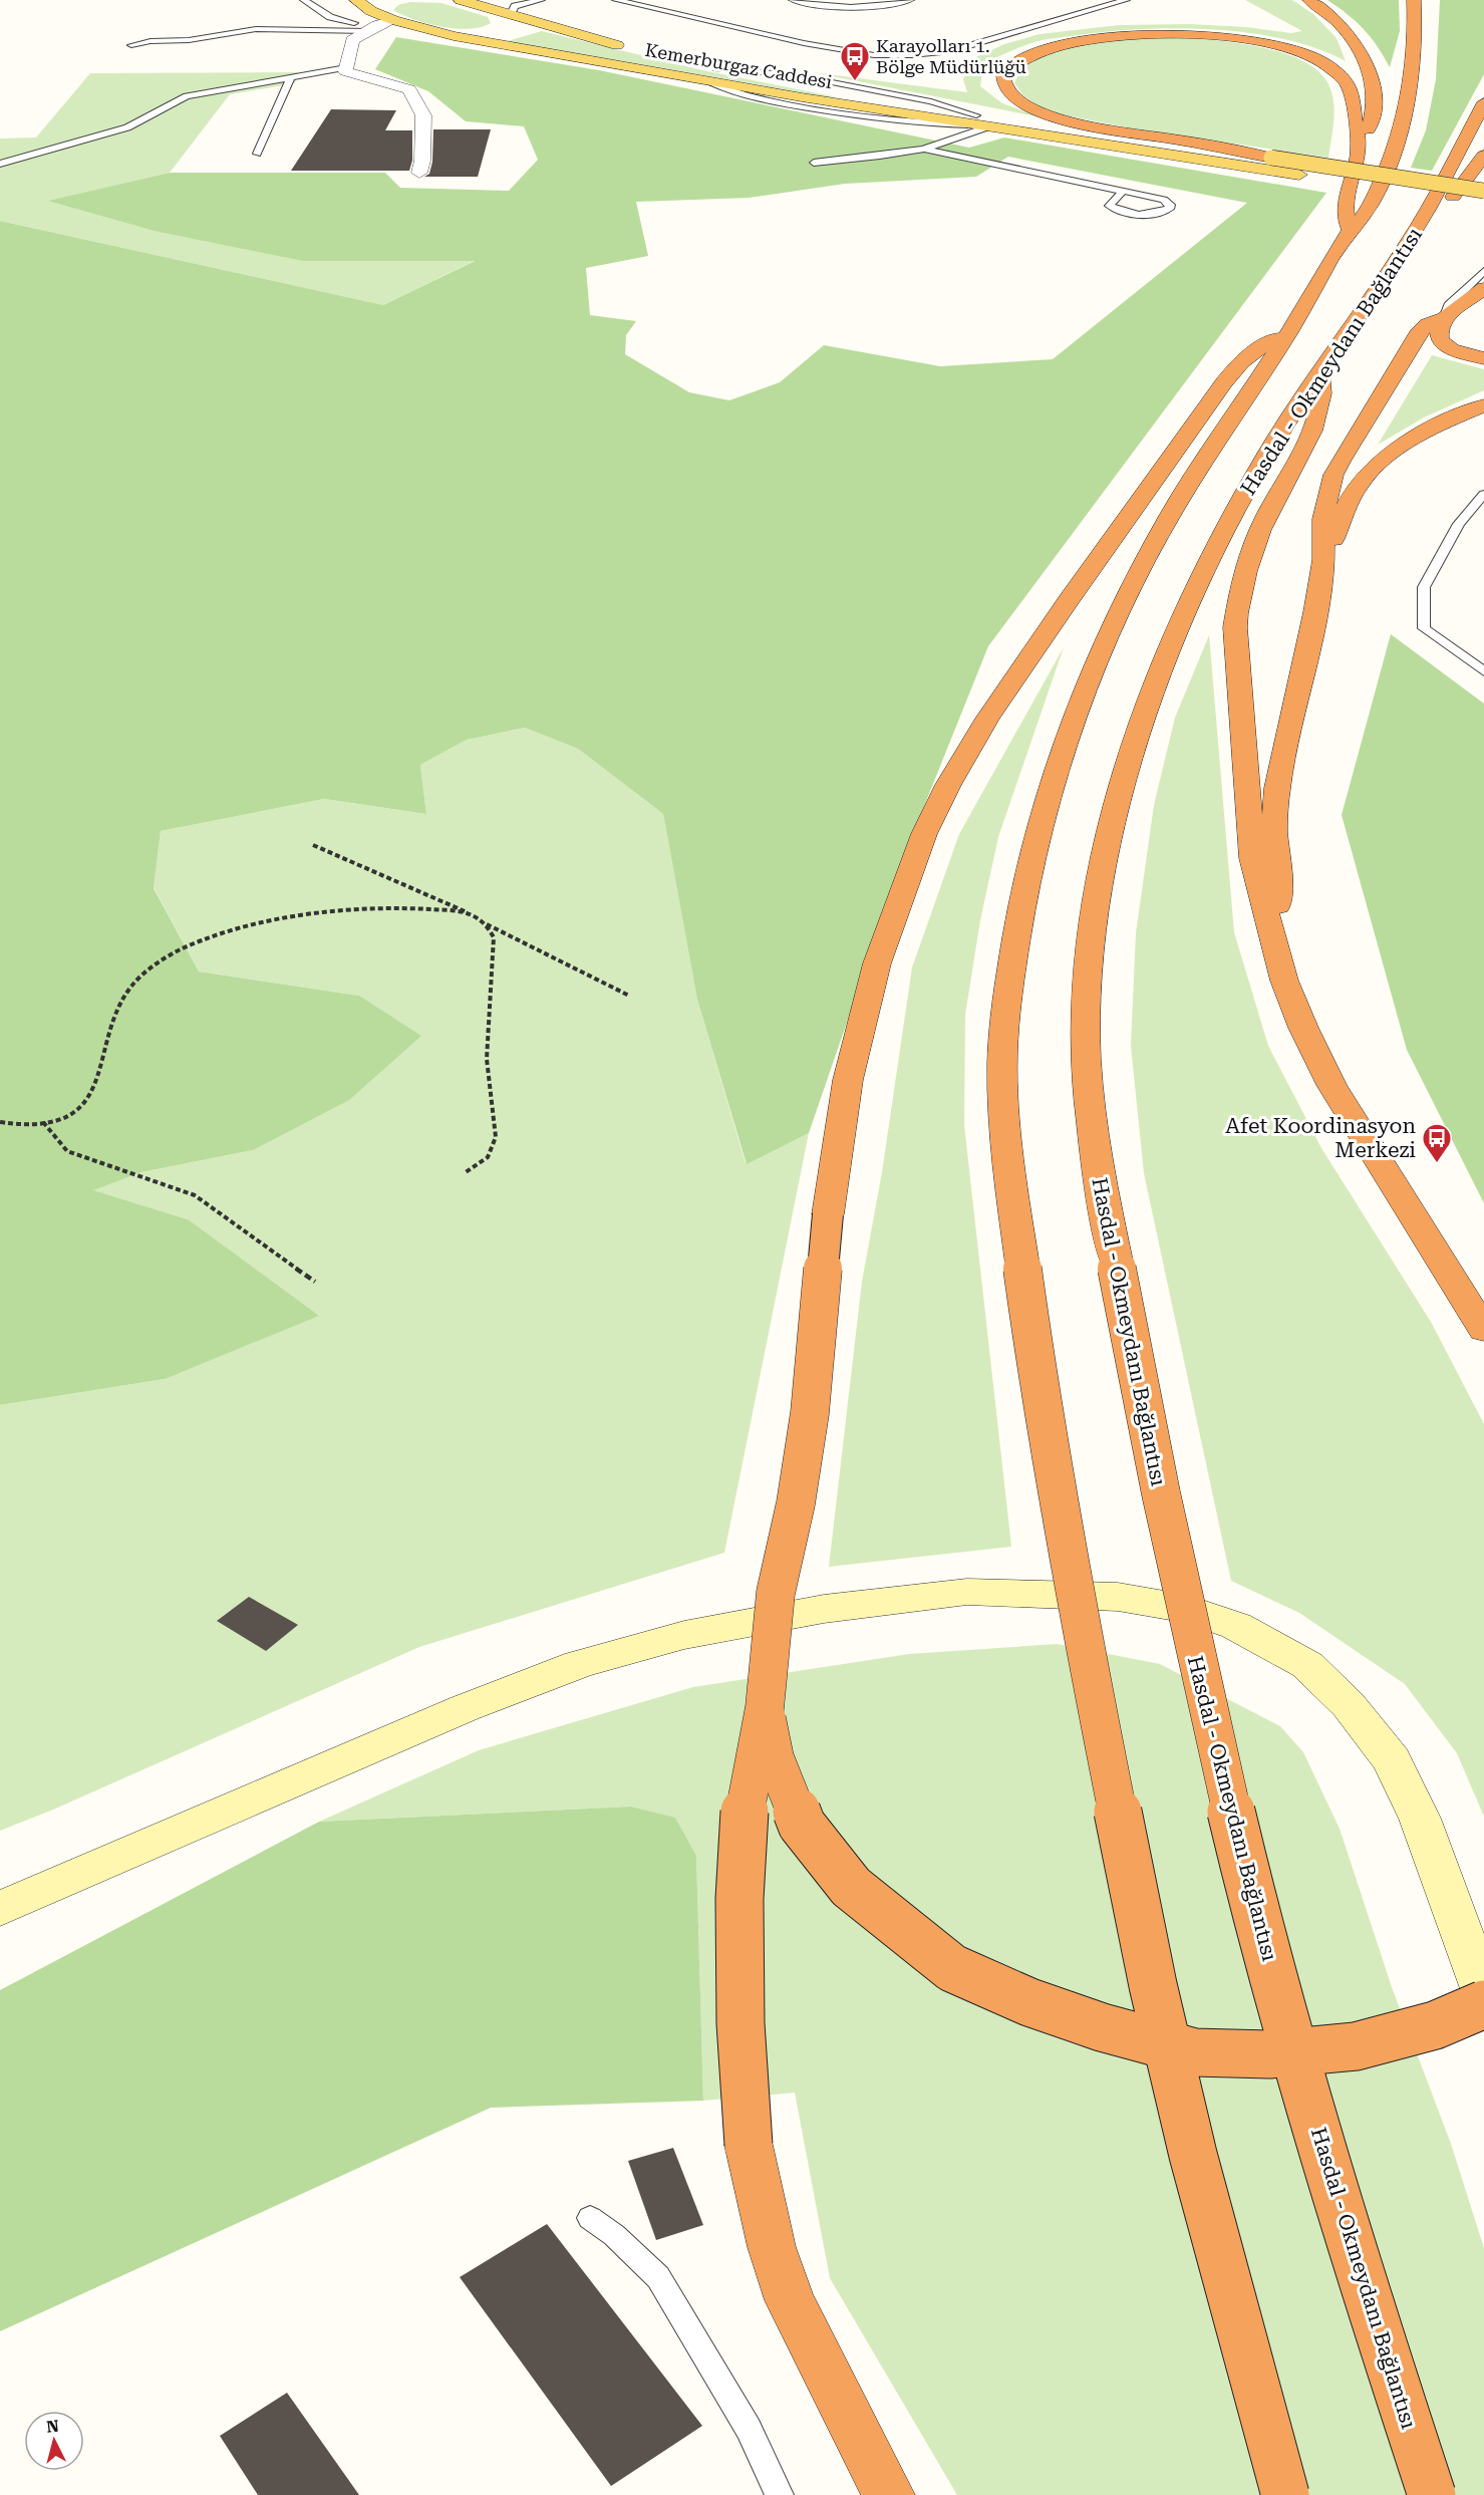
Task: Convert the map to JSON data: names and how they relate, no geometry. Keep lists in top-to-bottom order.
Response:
{
  "streets": {
    "highway": ["Hasdal - Okmeydanı Bağlantısı"],
    "main road": ["Kemerburgaz Caddesi"]
  },
  "places": {
    "bus stop": ["Karayolları 1. Bölge Müdürlüğü", "Afet Koordinasyon Merkezi"]
  },
  "north": "top"
}
